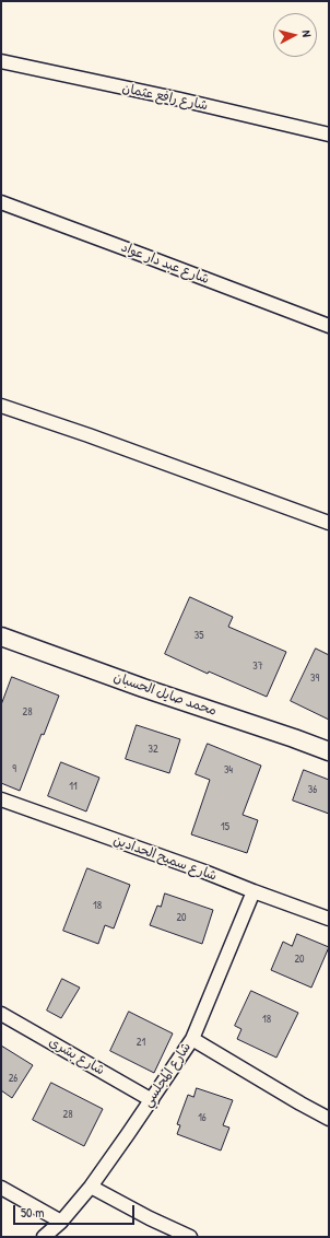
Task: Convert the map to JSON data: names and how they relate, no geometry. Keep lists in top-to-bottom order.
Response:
{
  "streets": {
    "street": [
      "شارع رافع عثمان",
      "شارع عبد دار عواد",
      "محمد صايل الحسبان",
      "شارع سميح الحدادين",
      "شارع بشرى",
      "شارع المجلسي"
    ]
  },
  "crossings": [
    ["شارع سميح الحدادين", "شارع المجلسي"],
    ["شارع بشرى", "شارع المجلسي"]
  ],
  "house_numbers": [
    "35",
    "37",
    "39",
    "28",
    "32",
    "9",
    "34",
    "11",
    "36",
    "15",
    "18",
    "20",
    "20",
    "18",
    "21",
    "26",
    "28",
    "16"
  ],
  "scale_bar": "50 m",
  "north": "right"
}
